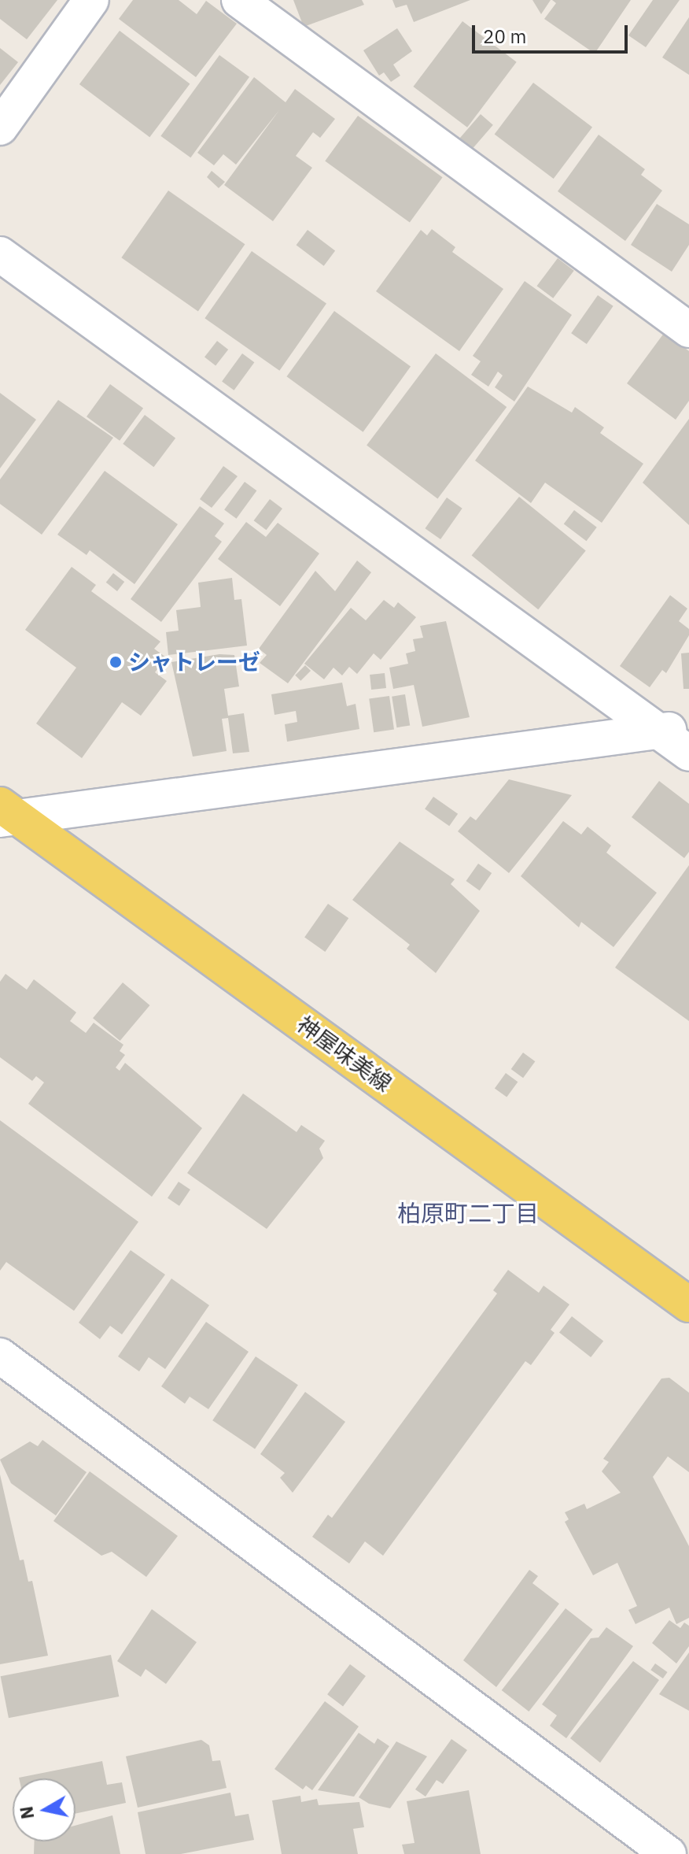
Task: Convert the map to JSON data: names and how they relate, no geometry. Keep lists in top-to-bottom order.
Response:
{
  "streets": {
    "main road": ["神屋味美線"]
  },
  "districts": ["柏原町二丁目"],
  "places": ["シャトレーゼ"],
  "scale_bar": "20 m",
  "north": "left"
}
